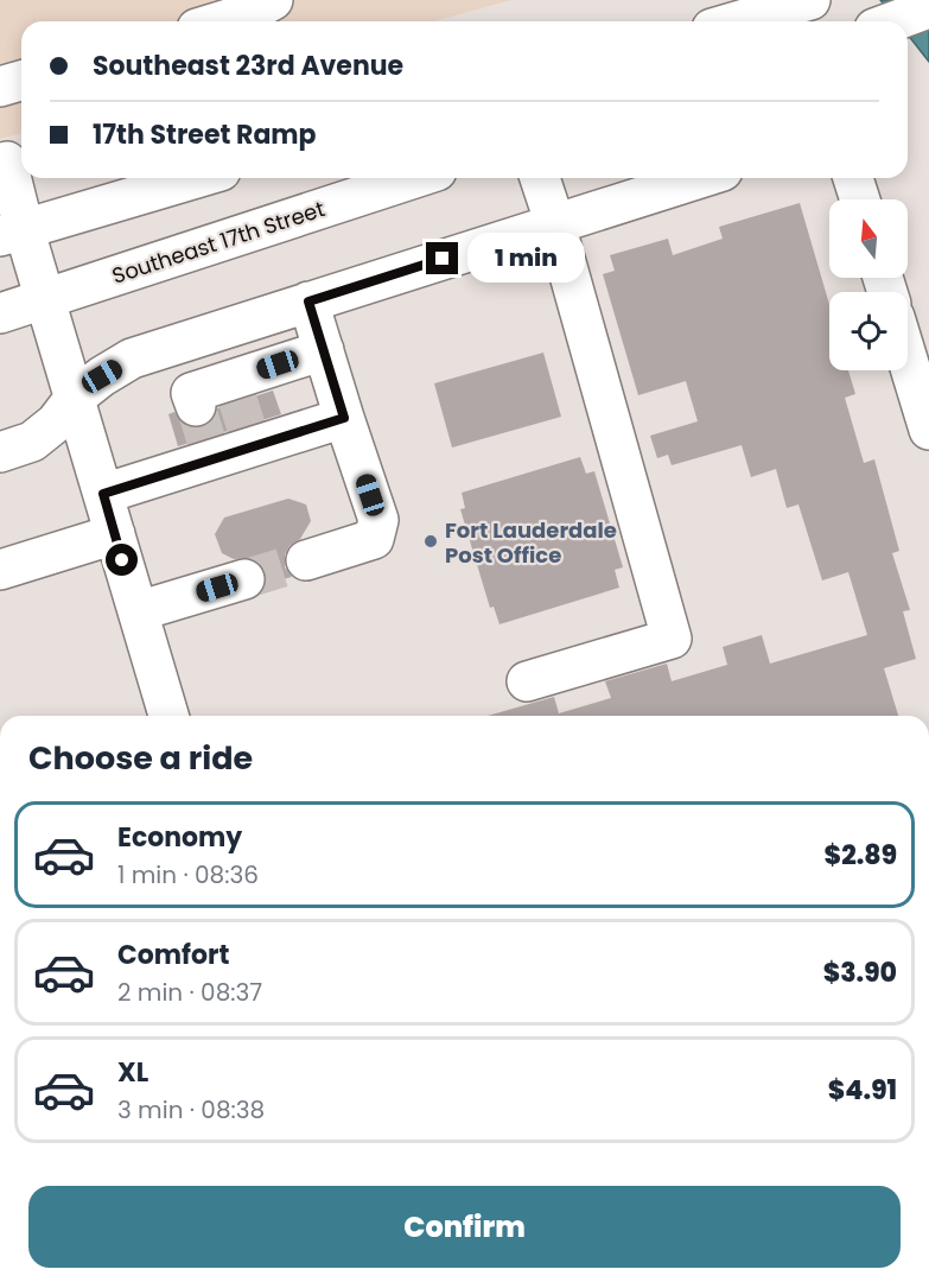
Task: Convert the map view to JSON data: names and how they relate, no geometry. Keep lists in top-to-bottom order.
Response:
{
  "streets": {
    "street": ["Southeast 17th Street"]
  },
  "places": ["Fort Lauderdale Post Office"],
  "north": "top",
  "page": {
    "banner": ["Southeast 23rd Avenue", "17th Street Ramp"],
    "bubble": "1 min",
    "heading": "Choose a ride",
    "list": [
      {
        "name": "Economy",
        "note": "1 min · 08:36",
        "value": "$2.89"
      },
      {
        "name": "Comfort",
        "note": "2 min · 08:37",
        "value": "$3.90"
      },
      {
        "name": "XL",
        "note": "3 min · 08:38",
        "value": "$4.91"
      }
    ],
    "buttons": "Confirm"
  }
}
